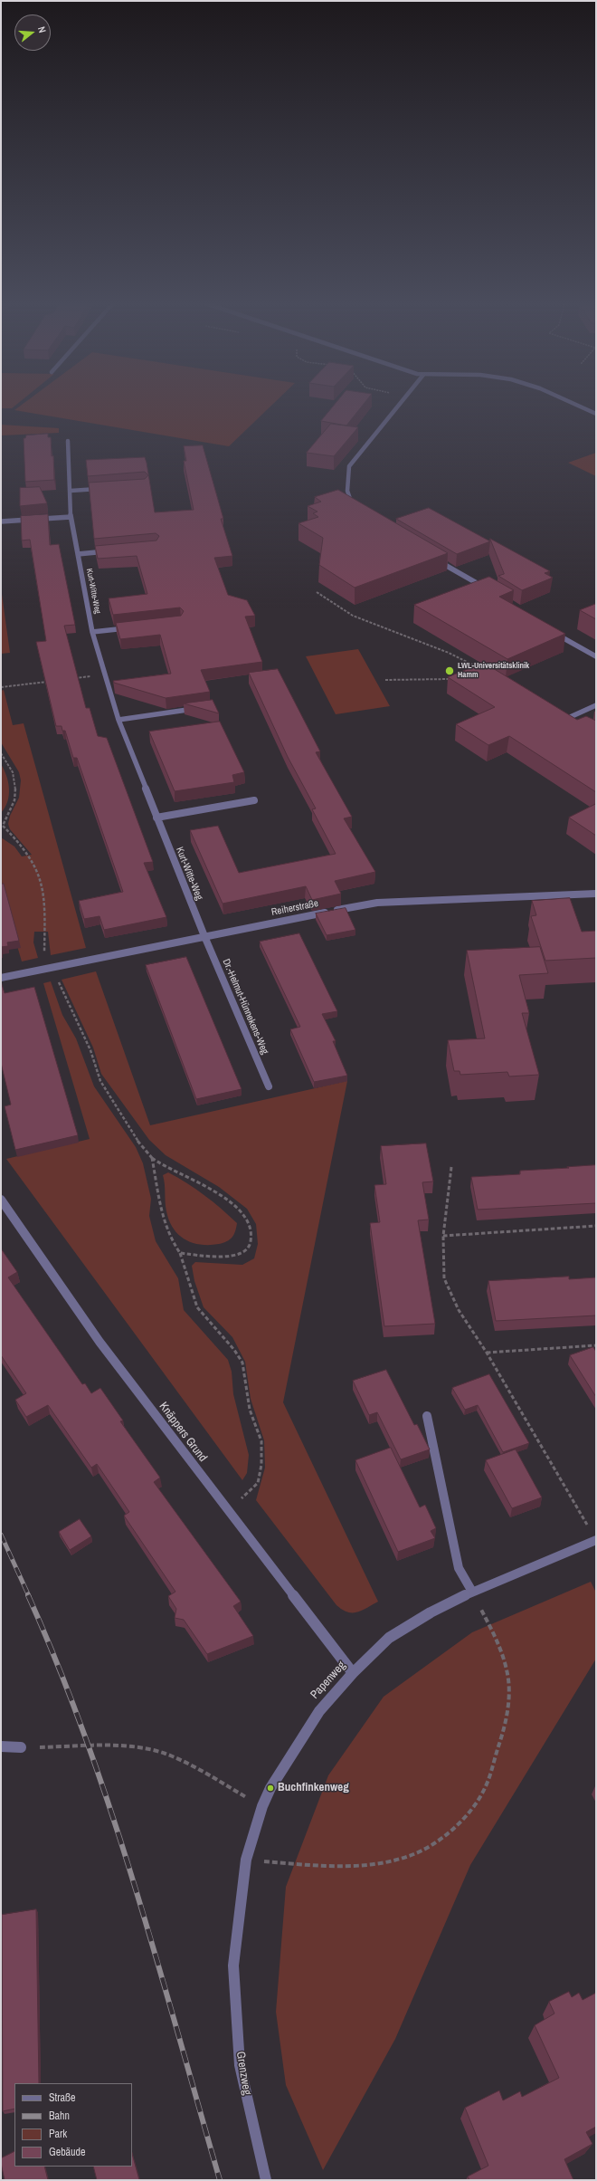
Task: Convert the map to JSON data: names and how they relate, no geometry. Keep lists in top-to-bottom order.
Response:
{
  "streets": {
    "street": [
      "Kurt-Witte-Weg",
      "Reiherstraße",
      "Dr.-Helmut-Hünnekens-Weg",
      "Knäppers Grund",
      "Papenweg",
      "Grenzweg"
    ]
  },
  "crossings": [
    ["Kurt-Witte-Weg", "Reiherstraße"],
    ["Kurt-Witte-Weg", "Dr.-Helmut-Hünnekens-Weg"],
    ["Reiherstraße", "Dr.-Helmut-Hünnekens-Weg"],
    ["Knäppers Grund", "Papenweg"],
    ["Papenweg", "Grenzweg"]
  ],
  "places": ["LWL-Universitätsklinik Hamm", "Buchfinkenweg"],
  "legend": [
    "Straße",
    "Bahn",
    "Park",
    "Gebäude"
  ],
  "north": "right"
}
